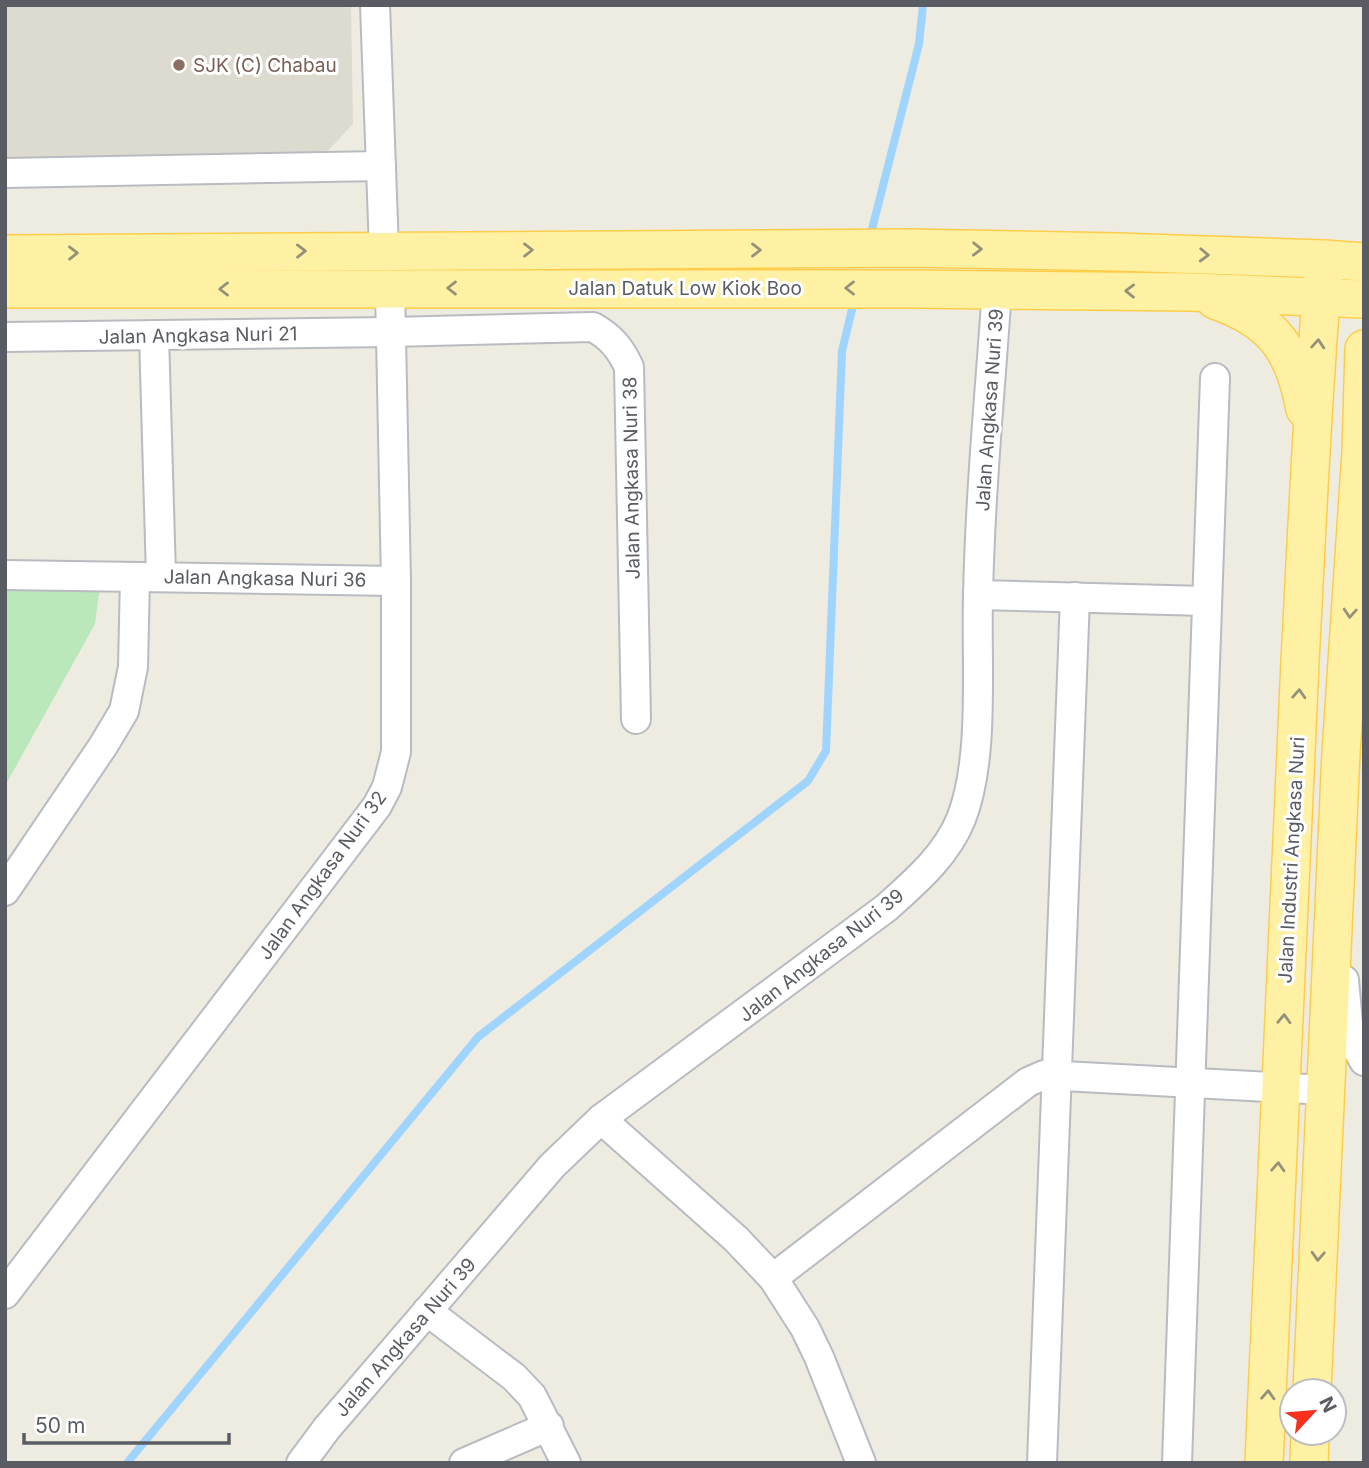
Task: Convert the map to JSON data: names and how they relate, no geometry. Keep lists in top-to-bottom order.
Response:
{
  "streets": {
    "main road": ["Jalan Datuk Low Kiok Boo", "Jalan Industri Angkasa Nuri"],
    "street": [
      "Jalan Angkasa Nuri 21",
      "Jalan Angkasa Nuri 39",
      "Jalan Angkasa Nuri 38",
      "Jalan Angkasa Nuri 36",
      "Jalan Angkasa Nuri 32"
    ]
  },
  "crossings": [
    ["Jalan Datuk Low Kiok Boo", "Jalan Angkasa Nuri 39"],
    ["Jalan Datuk Low Kiok Boo", "Jalan Industri Angkasa Nuri"],
    ["Jalan Datuk Low Kiok Boo", "Jalan Angkasa Nuri 32"],
    ["Jalan Angkasa Nuri 21", "Jalan Angkasa Nuri 38"],
    ["Jalan Angkasa Nuri 21", "Jalan Angkasa Nuri 32"],
    ["Jalan Angkasa Nuri 38", "Jalan Angkasa Nuri 32"],
    ["Jalan Angkasa Nuri 36", "Jalan Angkasa Nuri 32"]
  ],
  "places": ["SJK (C) Chabau"],
  "scale_bar": "50 m",
  "north": "top right"
}
